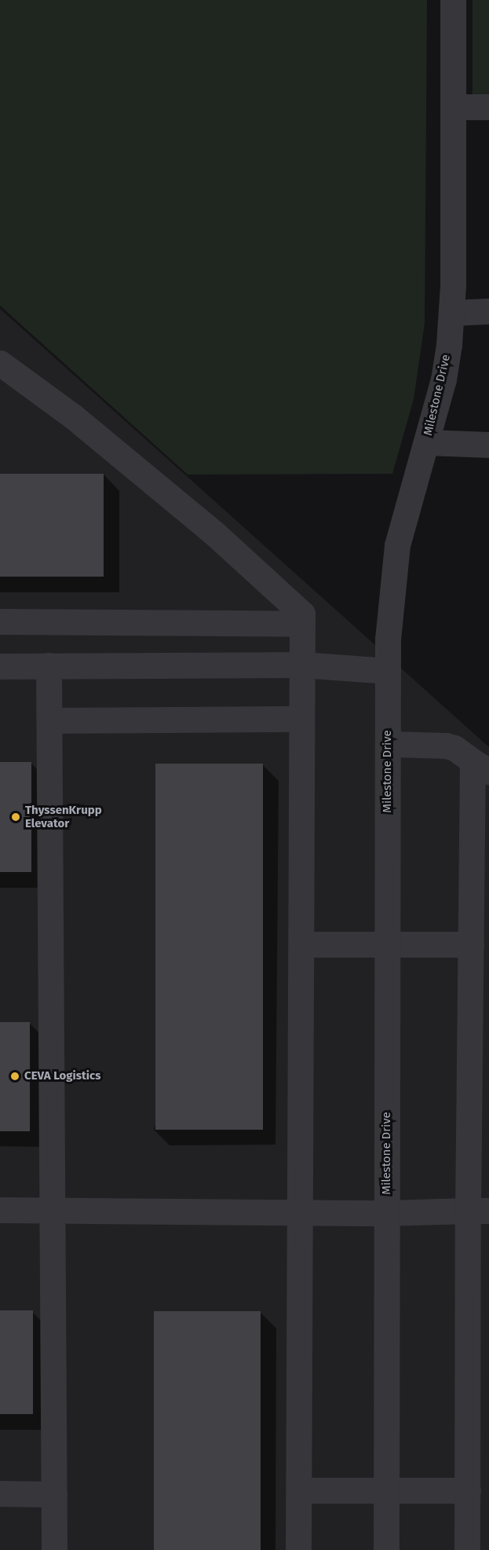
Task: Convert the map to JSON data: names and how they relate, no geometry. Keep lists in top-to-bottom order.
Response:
{
  "streets": {
    "street": ["Milestone Drive"]
  },
  "places": ["ThyssenKrupp Elevator", "CEVA Logistics"]
}
